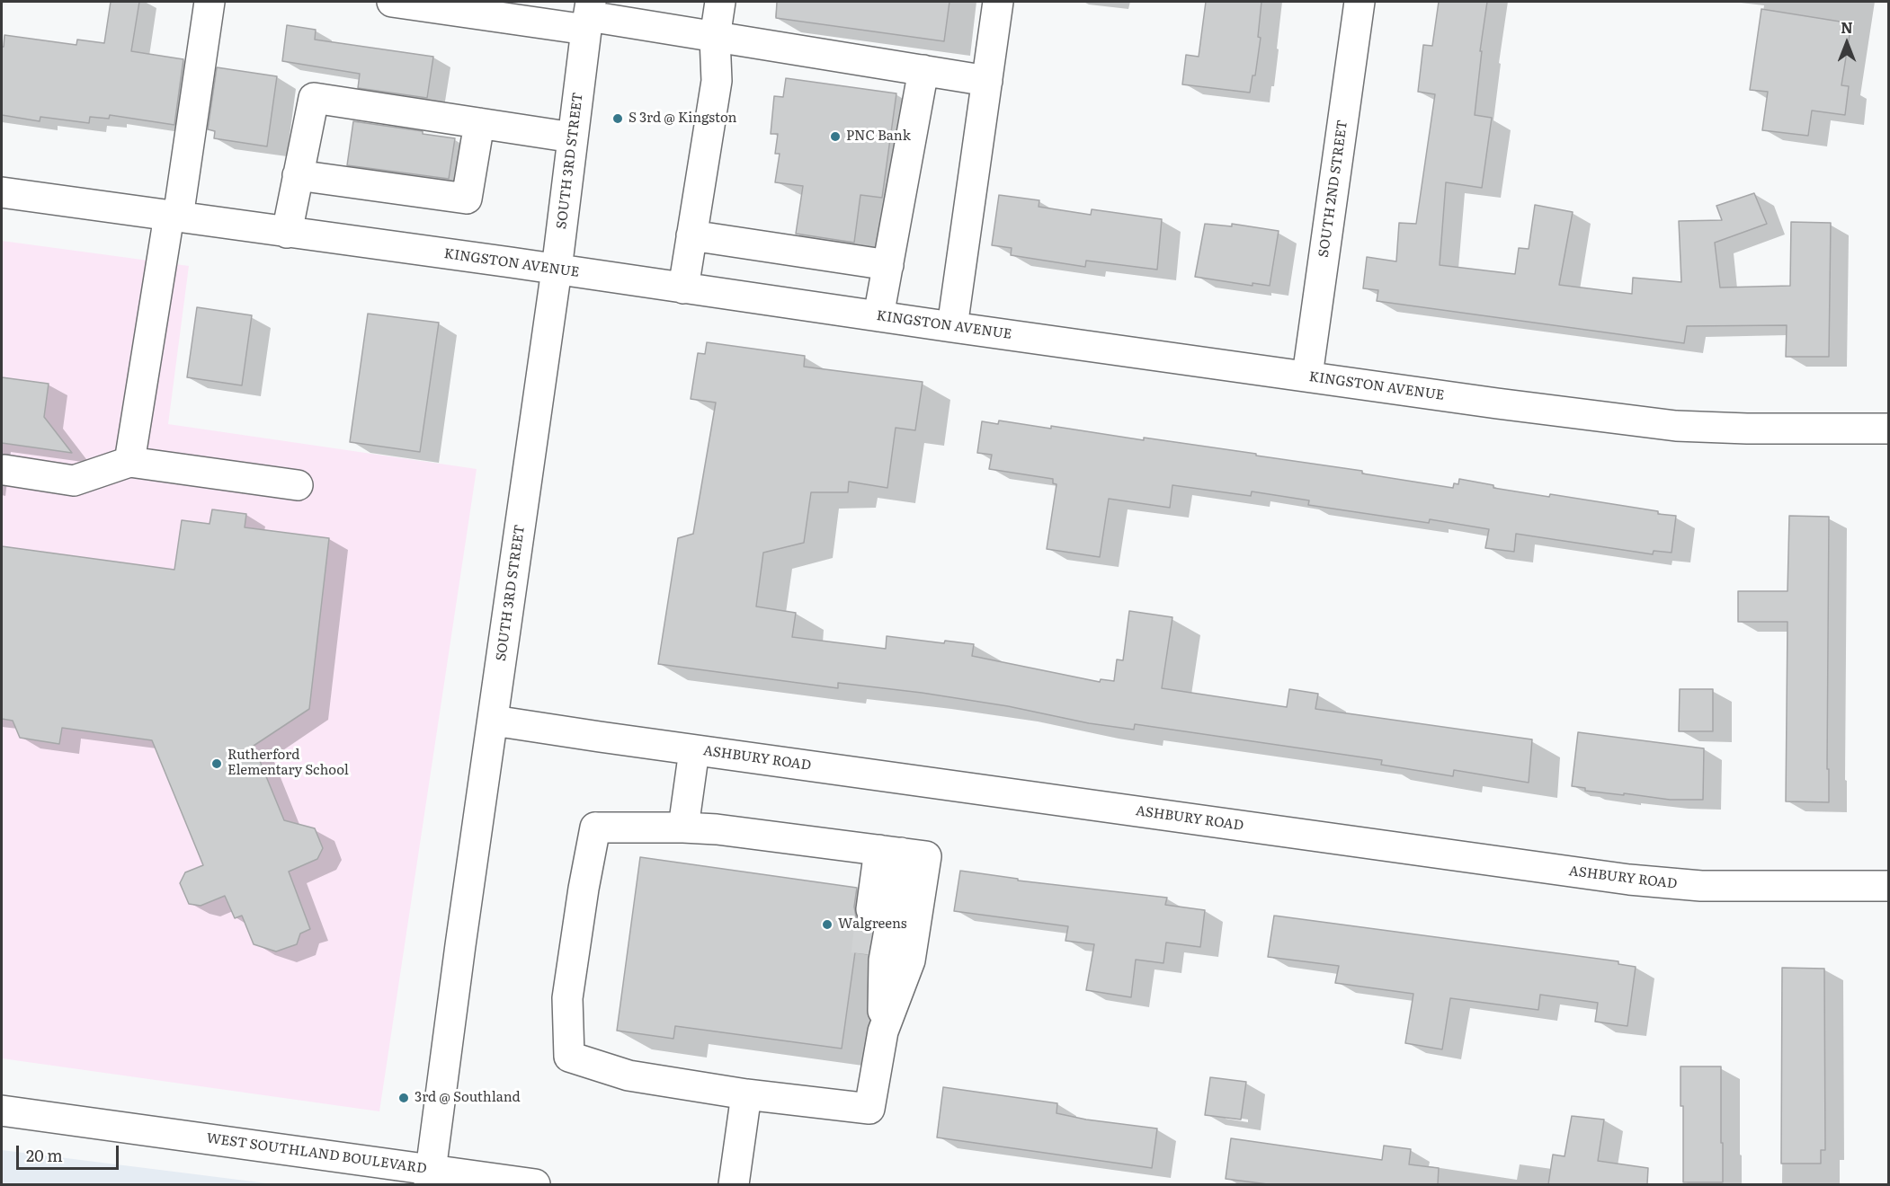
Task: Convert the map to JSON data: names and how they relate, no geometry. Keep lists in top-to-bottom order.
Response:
{
  "streets": {
    "street": [
      "SOUTH 3RD STREET",
      "SOUTH 2ND STREET",
      "KINGSTON AVENUE",
      "ASHBURY ROAD",
      "WEST SOUTHLAND BOULEVARD"
    ]
  },
  "crossings": [
    ["SOUTH 3RD STREET", "KINGSTON AVENUE"],
    ["SOUTH 3RD STREET", "ASHBURY ROAD"],
    ["SOUTH 3RD STREET", "WEST SOUTHLAND BOULEVARD"],
    ["SOUTH 2ND STREET", "KINGSTON AVENUE"]
  ],
  "places": [
    "S 3rd @ Kingston",
    "PNC Bank",
    "Rutherford Elementary School",
    "Walgreens",
    "3rd @ Southland"
  ],
  "scale_bar": "20 m",
  "north": "top"
}
